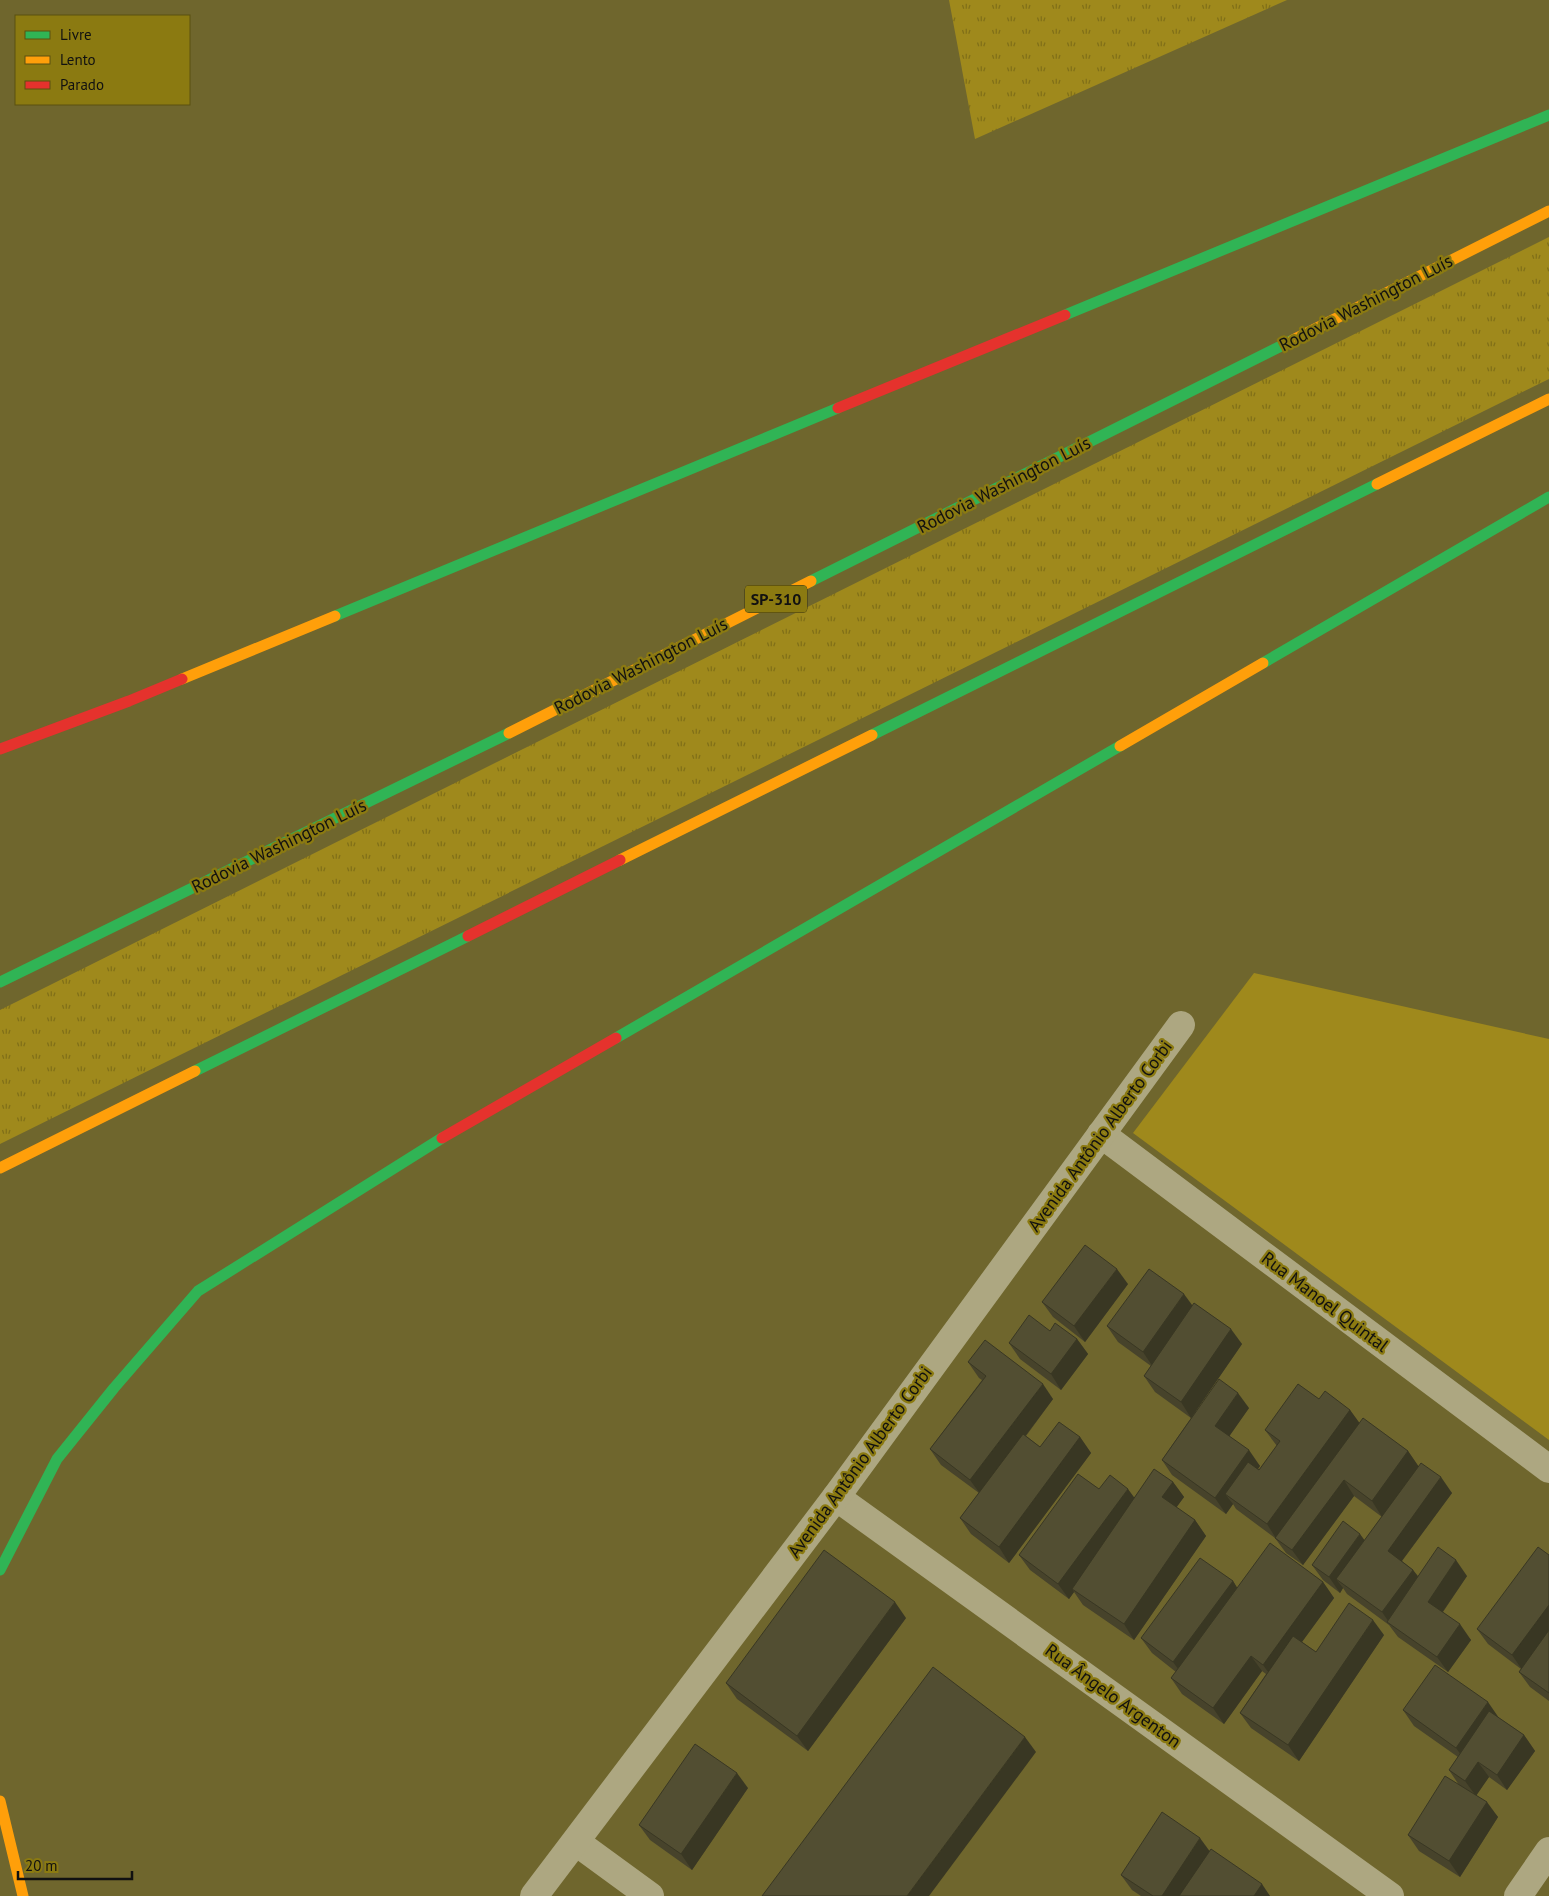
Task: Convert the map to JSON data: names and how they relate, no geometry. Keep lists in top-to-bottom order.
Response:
{
  "streets": {
    "main road": ["Rodovia Washington Luís", "SP-310"],
    "street": ["Avenida Antônio Alberto Corbi", "Rua Manoel Quintal", "Rua Ângelo Argenton"]
  },
  "crossings": [
    ["Avenida Antônio Alberto Corbi", "Rua Manoel Quintal"],
    ["Avenida Antônio Alberto Corbi", "Rua Ângelo Argenton"]
  ],
  "legend": ["Livre", "Lento", "Parado"],
  "scale_bar": "20 m"
}
